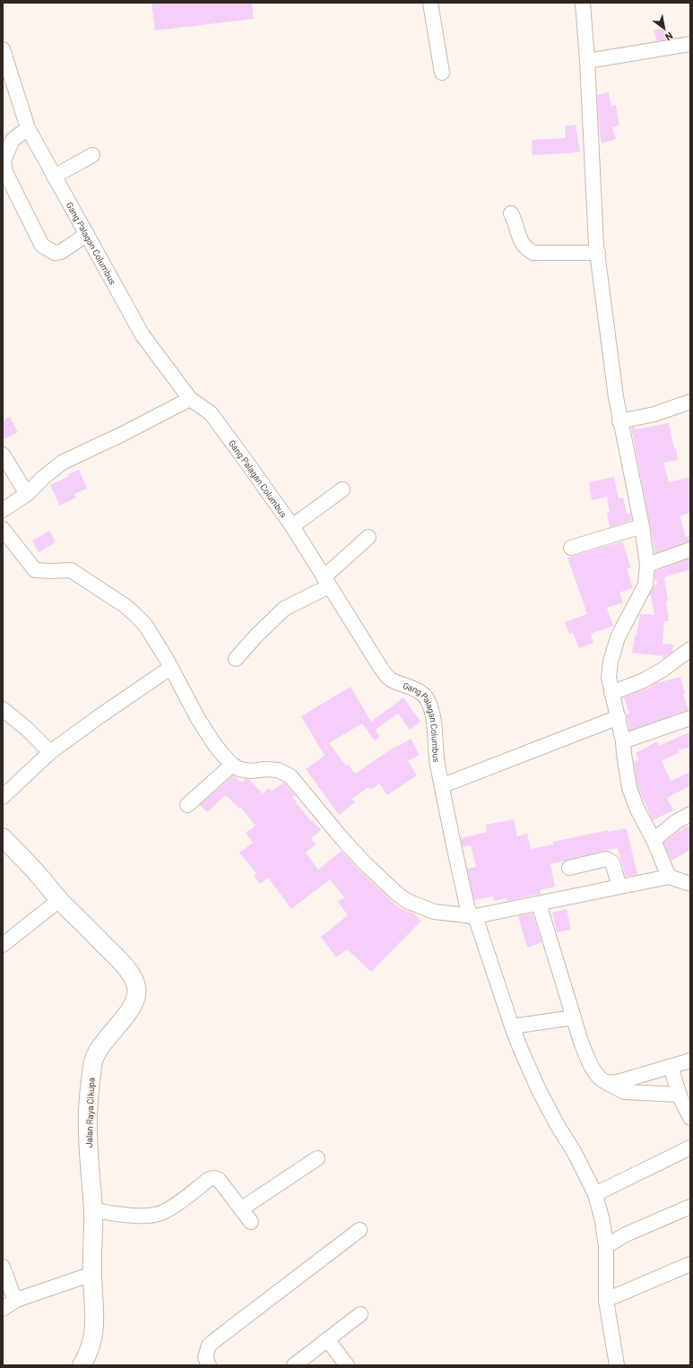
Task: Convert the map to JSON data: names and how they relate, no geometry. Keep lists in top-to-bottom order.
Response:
{
  "streets": {
    "main road": ["Jalan Raya Cikupa"],
    "street": ["Gang Palagan Columbus"]
  },
  "north": "bottom right"
}
